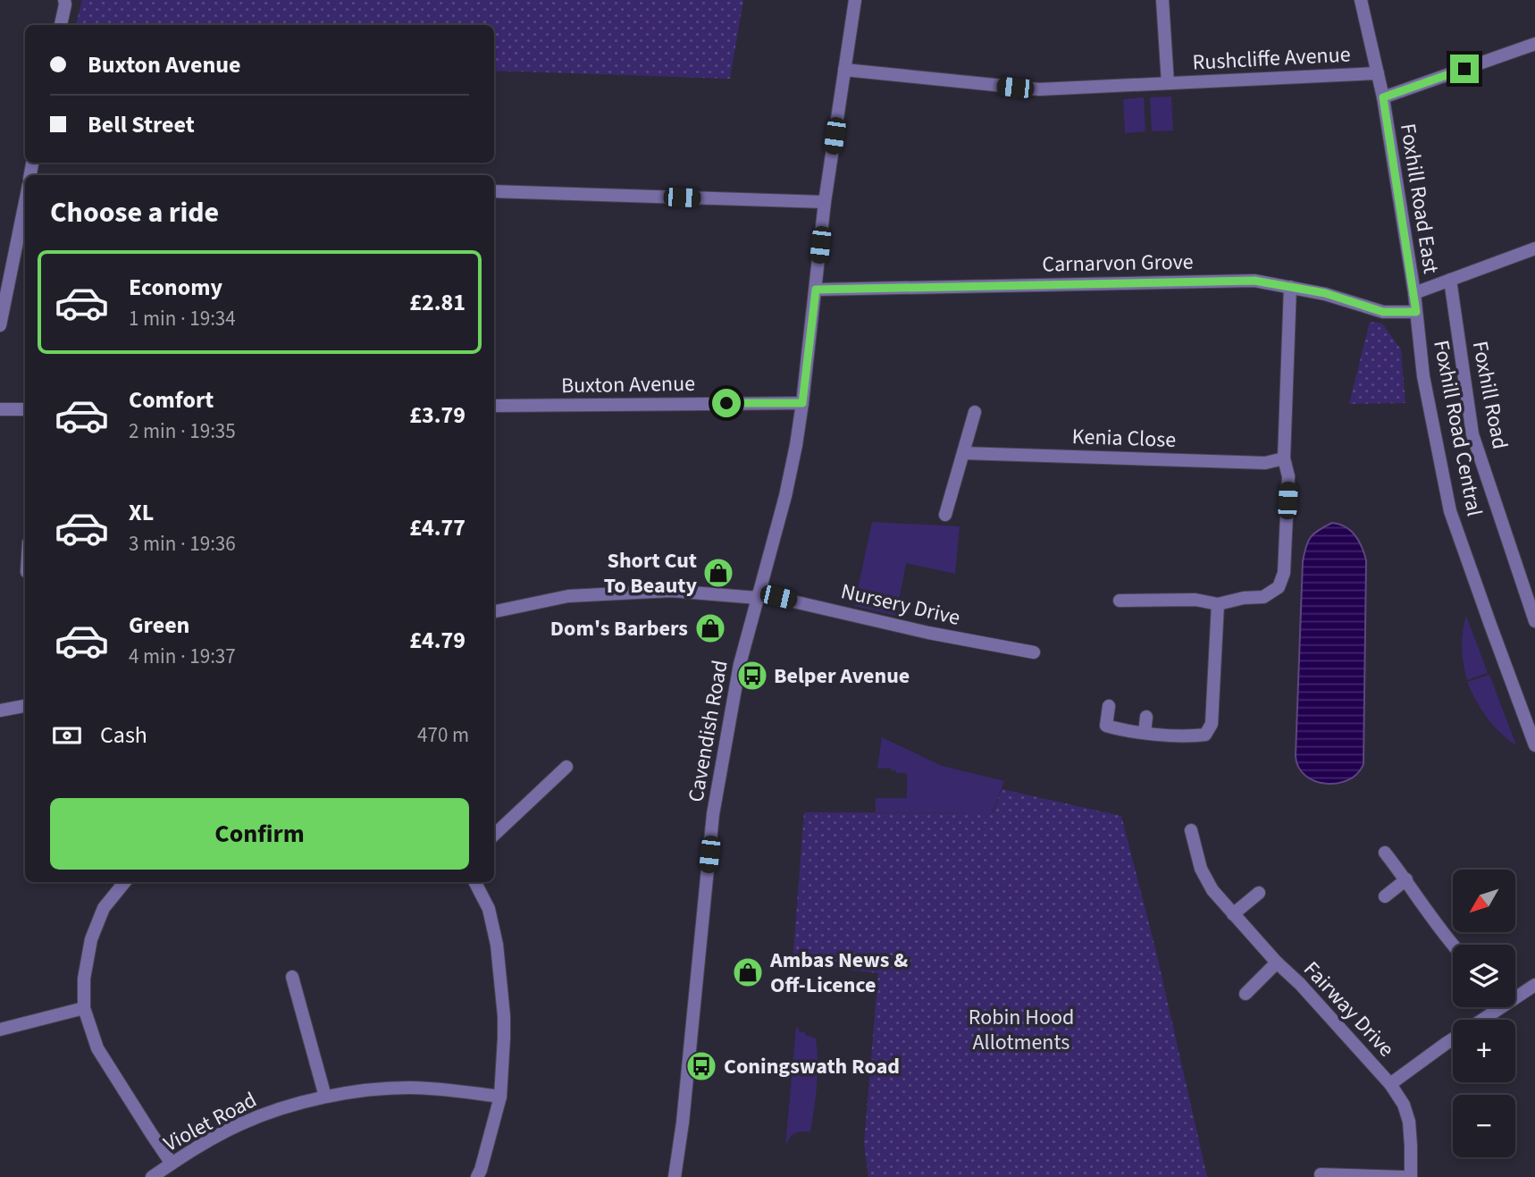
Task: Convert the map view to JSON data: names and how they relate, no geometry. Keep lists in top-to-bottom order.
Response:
{
  "streets": {
    "street": [
      "Rushcliffe Avenue",
      "Foxhill Road East",
      "Carnarvon Grove",
      "Buxton Avenue",
      "Foxhill Road",
      "Foxhill Road Central",
      "Kenia Close",
      "Nursery Drive",
      "Cavendish Road",
      "Fairway Drive",
      "Violet Road"
    ]
  },
  "crossings": [
    ["Rushcliffe Avenue", "Foxhill Road East"],
    ["Rushcliffe Avenue", "Cavendish Road"],
    ["Foxhill Road East", "Foxhill Road Central"],
    ["Carnarvon Grove", "Foxhill Road Central"],
    ["Carnarvon Grove", "Cavendish Road"],
    ["Buxton Avenue", "Cavendish Road"],
    ["Nursery Drive", "Cavendish Road"]
  ],
  "parks": ["Robin Hood Allotments"],
  "places": {
    "shop": ["Short Cut To Beauty", "Dom's Barbers", "Ambas News & Off-Licence"],
    "bus stop": ["Belper Avenue", "Coningswath Road"]
  },
  "north": "bottom left",
  "page": {
    "banner": ["Buxton Avenue", "Bell Street"],
    "heading": "Choose a ride",
    "list": [
      {
        "name": "Economy",
        "note": "1 min · 19:34",
        "value": "£2.81"
      },
      {
        "name": "Comfort",
        "note": "2 min · 19:35",
        "value": "£3.79"
      },
      {
        "name": "XL",
        "note": "3 min · 19:36",
        "value": "£4.77"
      },
      {
        "name": "Green",
        "note": "4 min · 19:37",
        "value": "£4.79"
      }
    ],
    "pay": ["Cash", "470 m"],
    "buttons": "Confirm",
    "map_buttons": ["+", "−"]
  }
}
